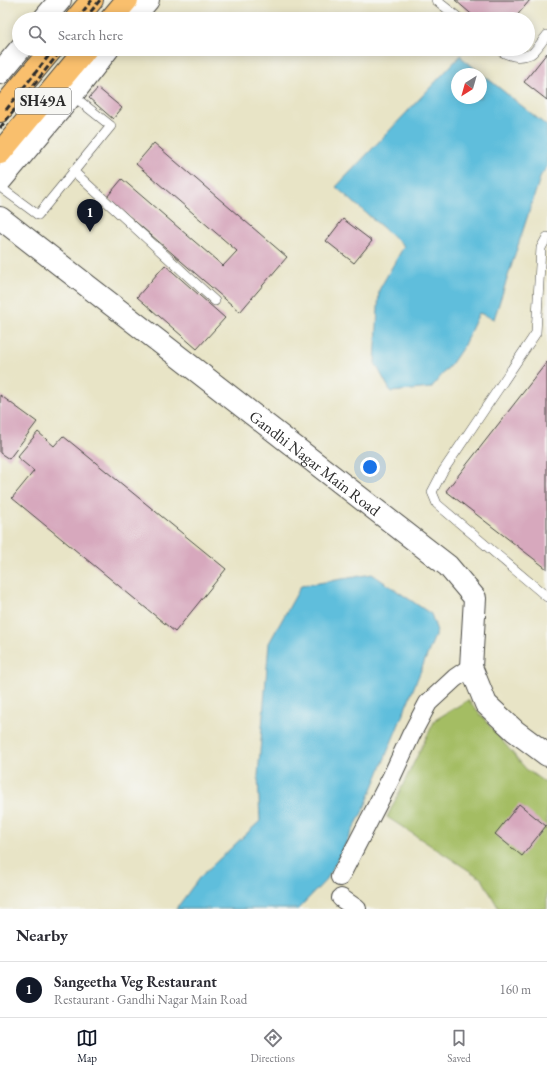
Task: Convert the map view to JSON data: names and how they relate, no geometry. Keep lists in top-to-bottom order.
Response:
{
  "streets": {
    "main road": ["SH49A"],
    "street": ["Gandhi Nagar Main Road"]
  },
  "north": "bottom left",
  "page": {
    "search": "Search here",
    "pins": "1",
    "heading": "Nearby",
    "list": [
      {
        "mark": "1",
        "name": "Sangeetha Veg Restaurant",
        "note": "Restaurant · Gandhi Nagar Main Road",
        "value": "160 m"
      }
    ],
    "nav": ["Map", "Directions", "Saved"]
  }
}
